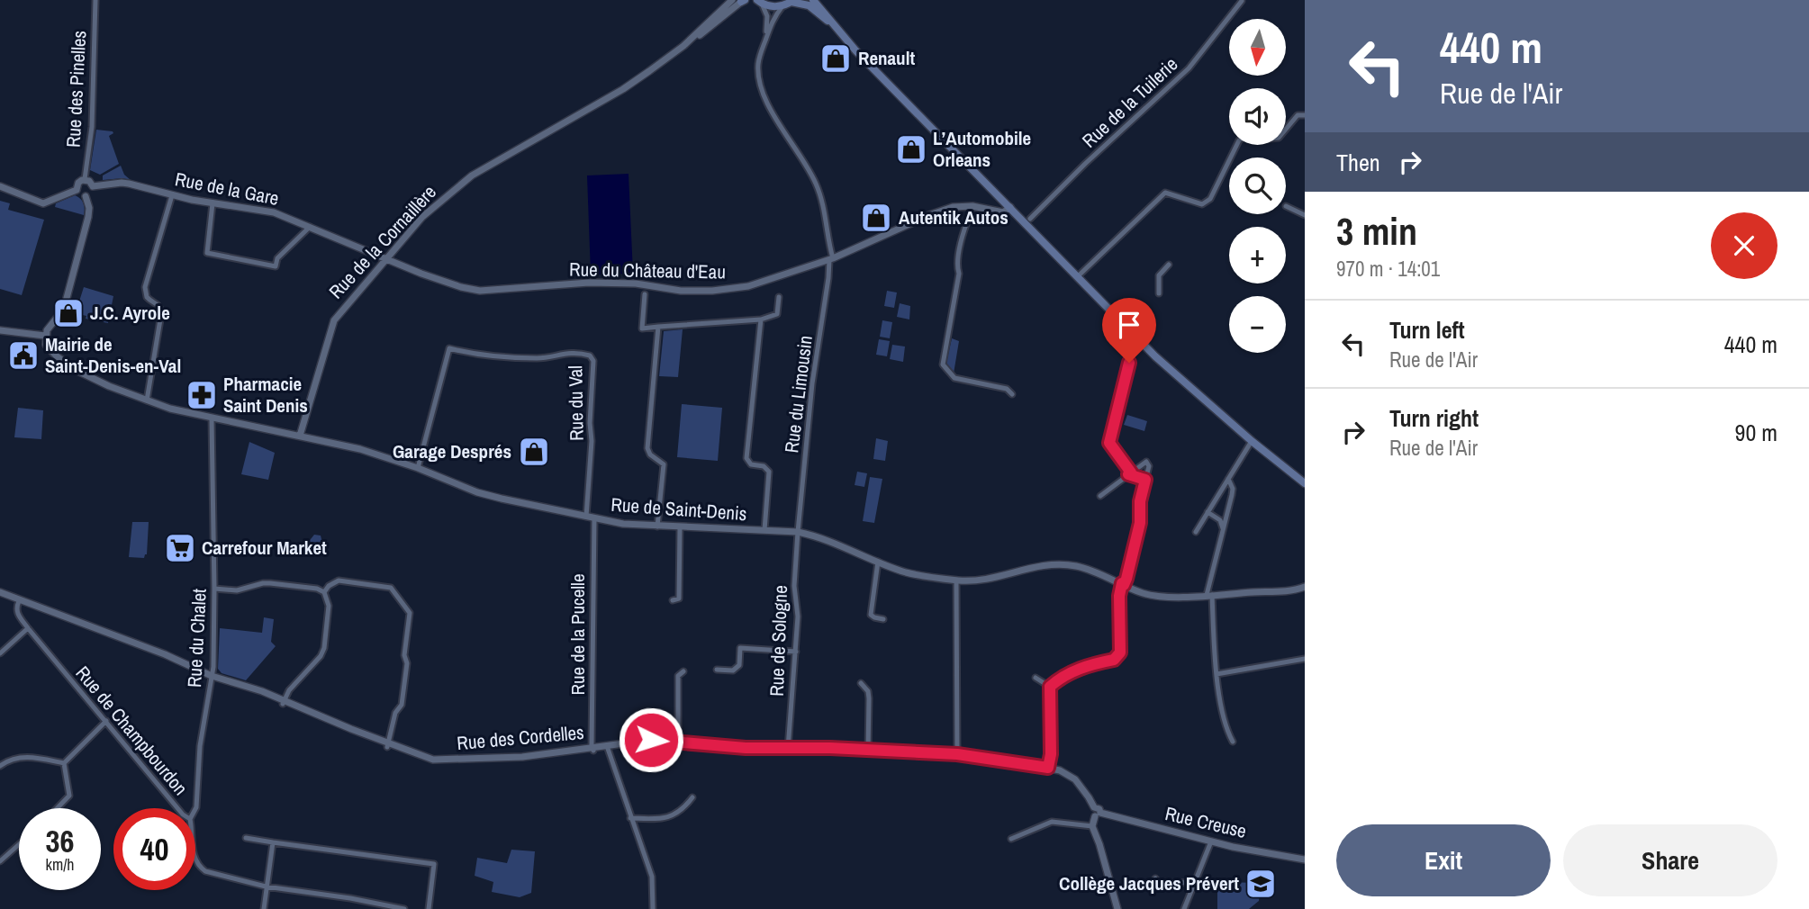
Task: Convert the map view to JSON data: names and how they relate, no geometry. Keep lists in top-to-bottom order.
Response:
{
  "streets": {
    "street": [
      "Rue des Pinelles",
      "Rue de la Tuilerie",
      "Rue de la Gare",
      "Rue de la Cornaillère",
      "Rue du Château d'Eau",
      "Rue du Limousin",
      "Rue du Val",
      "Rue de Saint-Denis",
      "Rue de la Pucelle",
      "Rue du Chalet",
      "Rue de Sologne",
      "Rue de Champbourdon",
      "Rue des Cordelles",
      "Rue Creuse"
    ]
  },
  "crossings": [
    ["Rue des Pinelles", "Rue de la Gare"],
    ["Rue de la Gare", "Rue de la Cornaillère"],
    ["Rue de la Gare", "Rue du Château d'Eau"],
    ["Rue de la Cornaillère", "Rue du Château d'Eau"],
    ["Rue de la Cornaillère", "Rue de Saint-Denis"],
    ["Rue du Château d'Eau", "Rue du Limousin"],
    ["Rue du Limousin", "Rue de Saint-Denis"],
    ["Rue du Limousin", "Rue de Sologne"],
    ["Rue du Val", "Rue de Saint-Denis"],
    ["Rue de Saint-Denis", "Rue de la Pucelle"],
    ["Rue de Saint-Denis", "Rue du Chalet"],
    ["Rue de Saint-Denis", "Rue de Sologne"],
    ["Rue de la Pucelle", "Rue des Cordelles"],
    ["Rue du Chalet", "Rue des Cordelles"],
    ["Rue de Sologne", "Rue des Cordelles"],
    ["Rue de Champbourdon", "Rue des Cordelles"],
    ["Rue des Cordelles", "Rue Creuse"]
  ],
  "places": {
    "shop": [
      "Renault",
      "L’Automobile Orleans",
      "Autentik Autos",
      "J.C. Ayrole",
      "Garage Després"
    ],
    "public building": ["Mairie de Saint-Denis-en-Val"],
    "pharmacy": ["Pharmacie Saint Denis"],
    "supermarket": ["Carrefour Market"],
    "school or university": ["Collège Jacques Prévert"]
  },
  "north": "bottom",
  "page": {
    "turn": ["440 m", "Rue de l'Air"],
    "map_buttons": ["+", "−"],
    "then": "Then",
    "heading": ["3 min", "970 m · 14:01"],
    "list": [
      {
        "name": "Turn left",
        "note": "Rue de l'Air",
        "value": "440 m"
      },
      {
        "name": "Turn right",
        "note": "Rue de l'Air",
        "value": "90 m"
      }
    ],
    "speed": "36 km/h",
    "limit": "40",
    "buttons": ["Exit", "Share"]
  }
}
